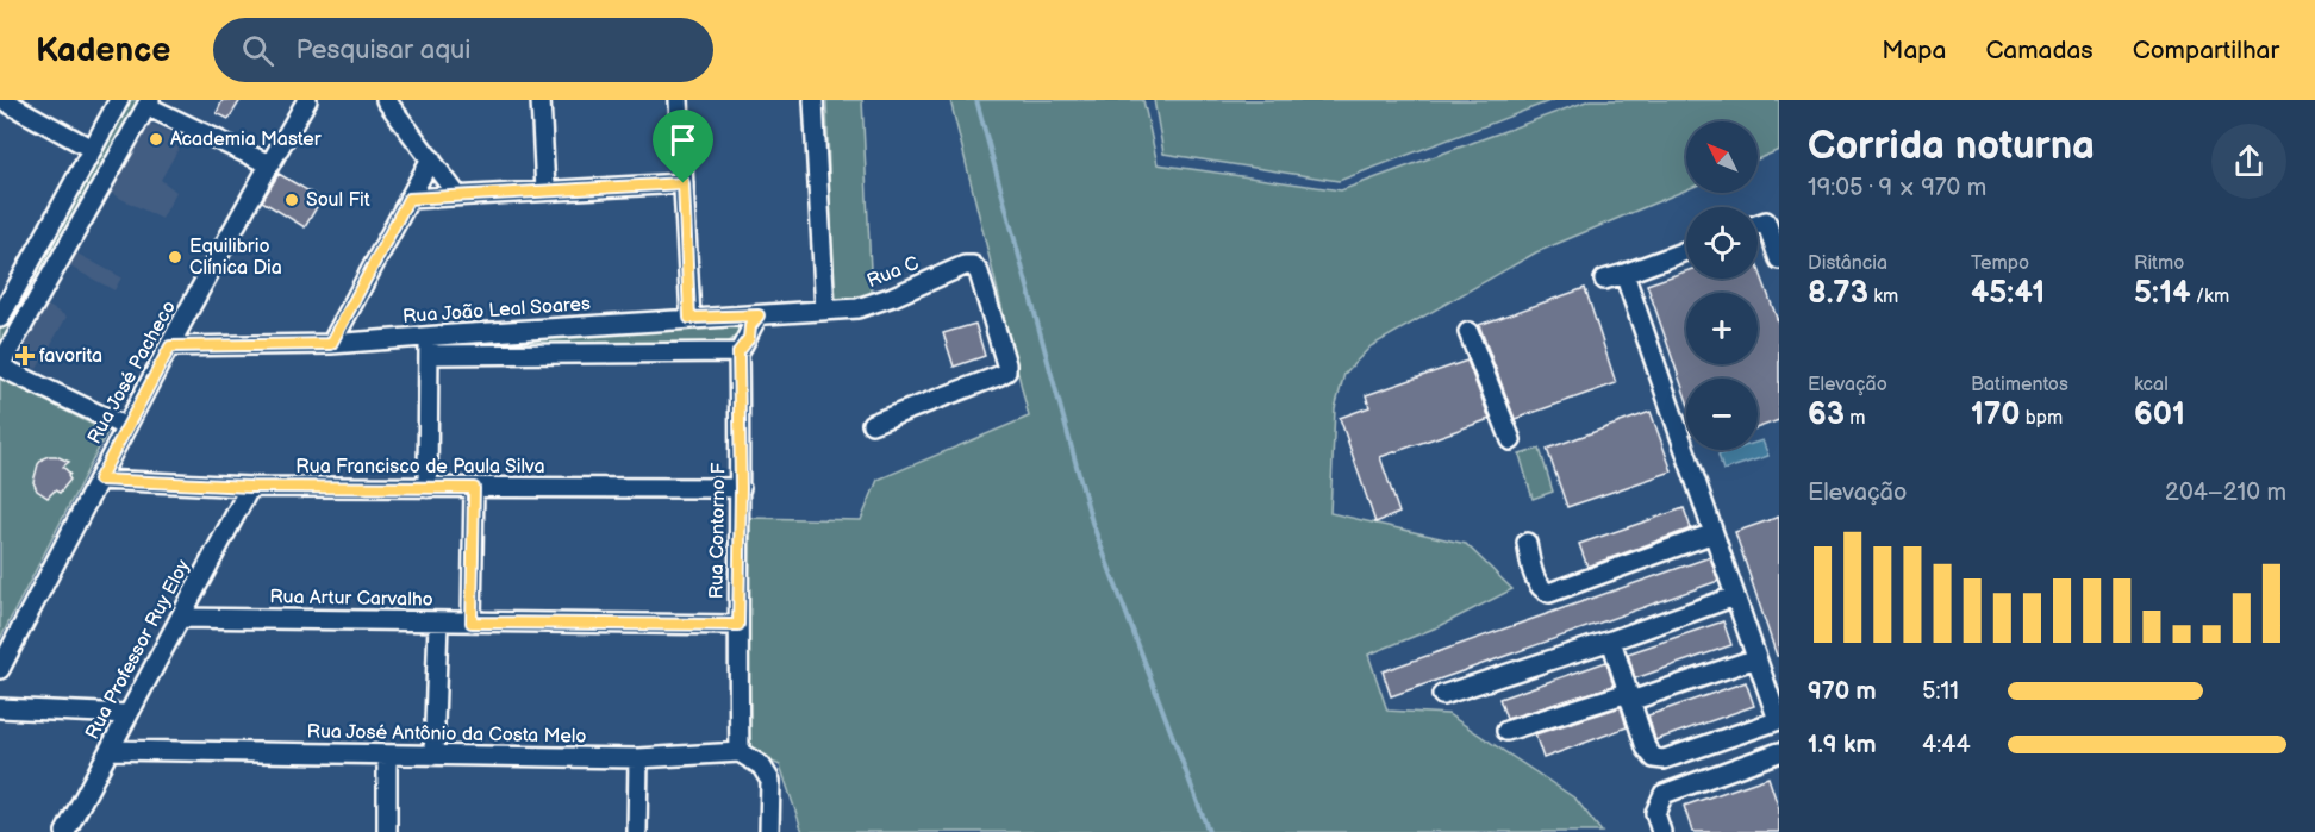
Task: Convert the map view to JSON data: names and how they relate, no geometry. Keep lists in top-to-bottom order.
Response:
{
  "streets": {
    "street": [
      "Rua C",
      "Rua João Leal Soares",
      "Rua José Pacheco",
      "Rua Francisco de Paula Silva",
      "Rua Contorno F",
      "Rua Artur Carvalho",
      "Rua Professor Ruy Eloy",
      "Rua José Antônio da Costa Melo"
    ]
  },
  "crossings": [
    ["Rua C", "Rua João Leal Soares"],
    ["Rua João Leal Soares", "Rua José Pacheco"],
    ["Rua João Leal Soares", "Rua Contorno F"],
    ["Rua José Pacheco", "Rua Francisco de Paula Silva"],
    ["Rua Francisco de Paula Silva", "Rua Contorno F"],
    ["Rua Francisco de Paula Silva", "Rua Professor Ruy Eloy"],
    ["Rua Contorno F", "Rua Artur Carvalho"],
    ["Rua Contorno F", "Rua José Antônio da Costa Melo"],
    ["Rua Artur Carvalho", "Rua Professor Ruy Eloy"],
    ["Rua Professor Ruy Eloy", "Rua José Antônio da Costa Melo"]
  ],
  "places": {
    "other": ["Academia Master", "Soul Fit", "Equilibrio Clínica Dia"],
    "health": ["favorita"]
  },
  "north": "top left",
  "page": {
    "header": "Kadence",
    "search": "Pesquisar aqui",
    "nav": ["Mapa", "Camadas", "Compartilhar"],
    "heading": ["Corrida noturna", "19:05 · 9 × 970 m"],
    "map_buttons": ["+", "−"],
    "stats": [
      ["Distância", "8.73 km"],
      ["Tempo", "45:41"],
      ["Ritmo", "5:14 /km"],
      ["Elevação", "63 m"],
      ["Batimentos", "170 bpm"],
      ["kcal", "601"]
    ],
    "chart": ["Elevação", "204–210 m"],
    "list": [
      {
        "name": "970 m",
        "note": "5:11"
      },
      {
        "name": "1.9 km",
        "note": "4:44"
      }
    ]
  }
}
